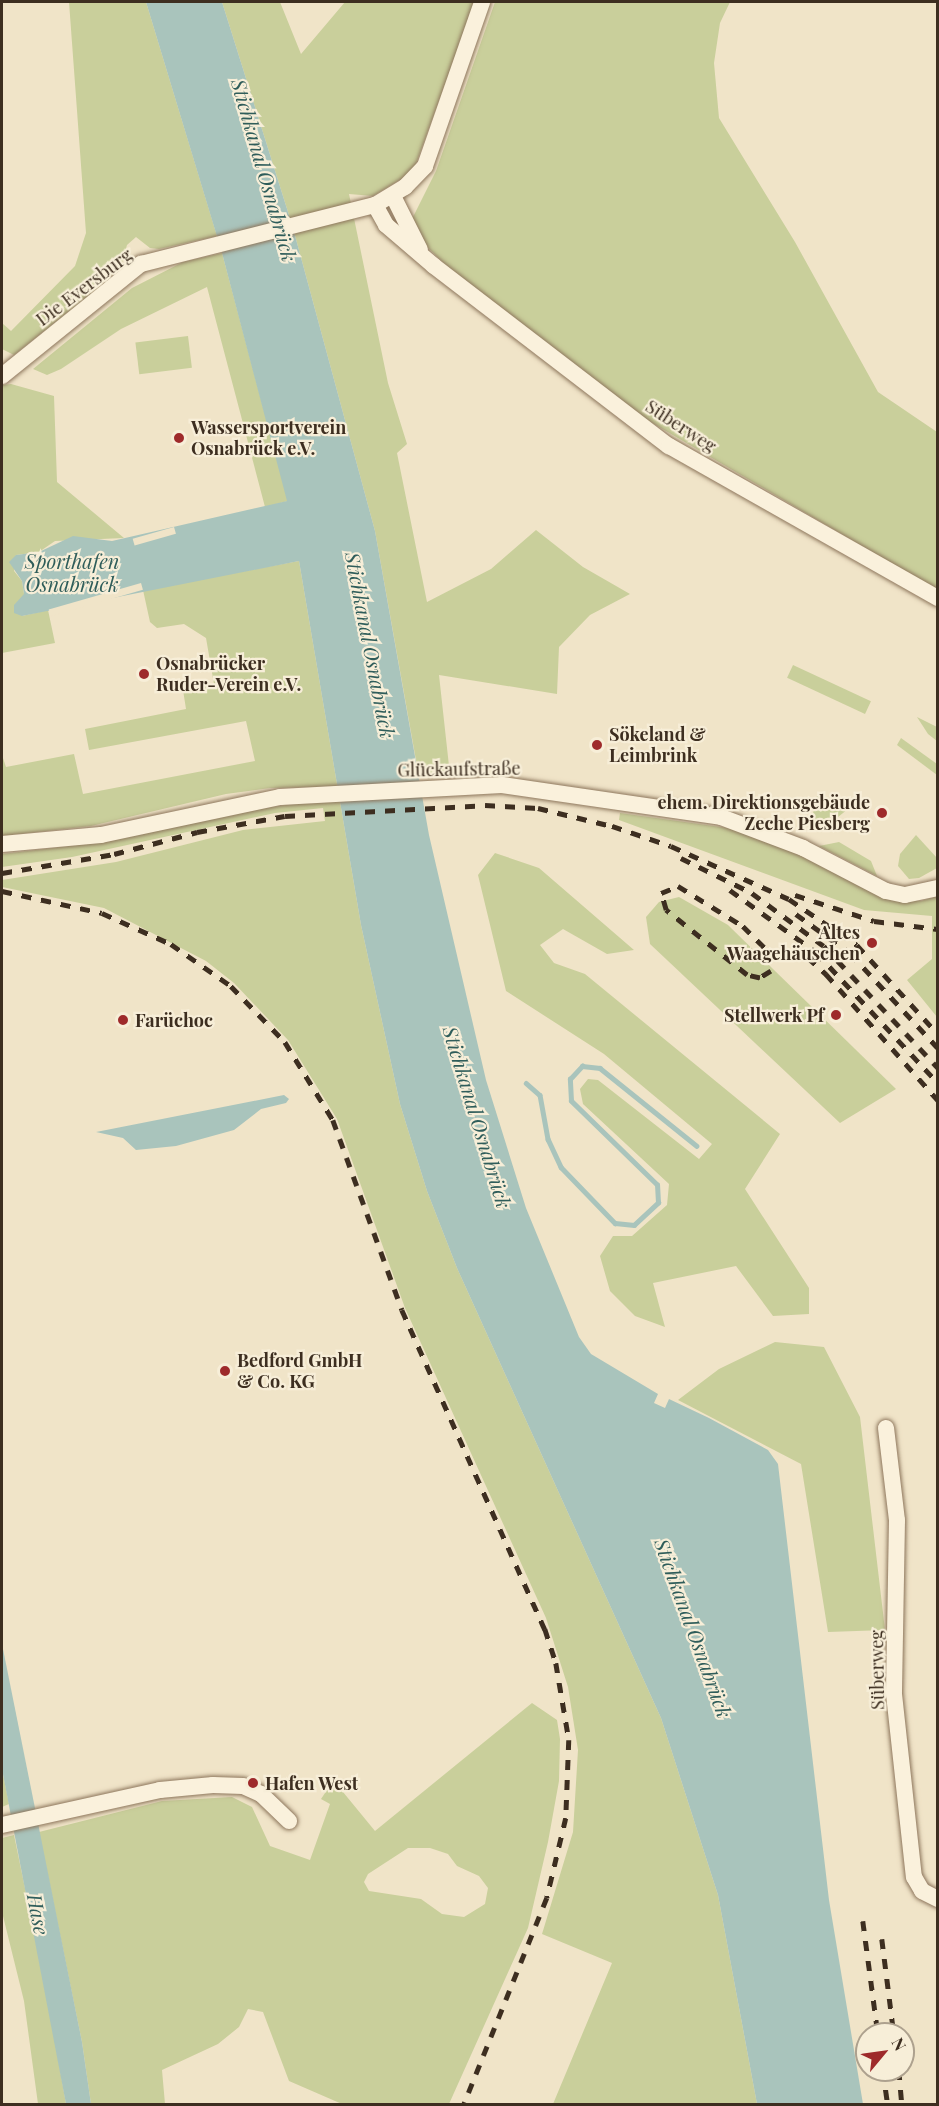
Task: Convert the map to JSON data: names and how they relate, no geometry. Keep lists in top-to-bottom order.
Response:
{
  "streets": {
    "street": ["Die Eversburg", "Süberweg", "Glückaufstraße"]
  },
  "crossings": [
    ["Die Eversburg", "Süberweg"]
  ],
  "water": ["Stichkanal Osnabrück", "Sporthafen Osnabrück", "Hase"],
  "places": [
    "Wassersportverein Osnabrück e.V.",
    "Osnabrücker Ruder-Verein e.V.",
    "Sökeland & Leimbrink",
    "ehem. Direktionsgebäude Zeche Piesberg",
    "Altes Waagehäuschen",
    "Stellwerk Pf",
    "Farüchoc",
    "Bedford GmbH & Co. KG",
    "Hafen West"
  ],
  "north": "top right"
}
